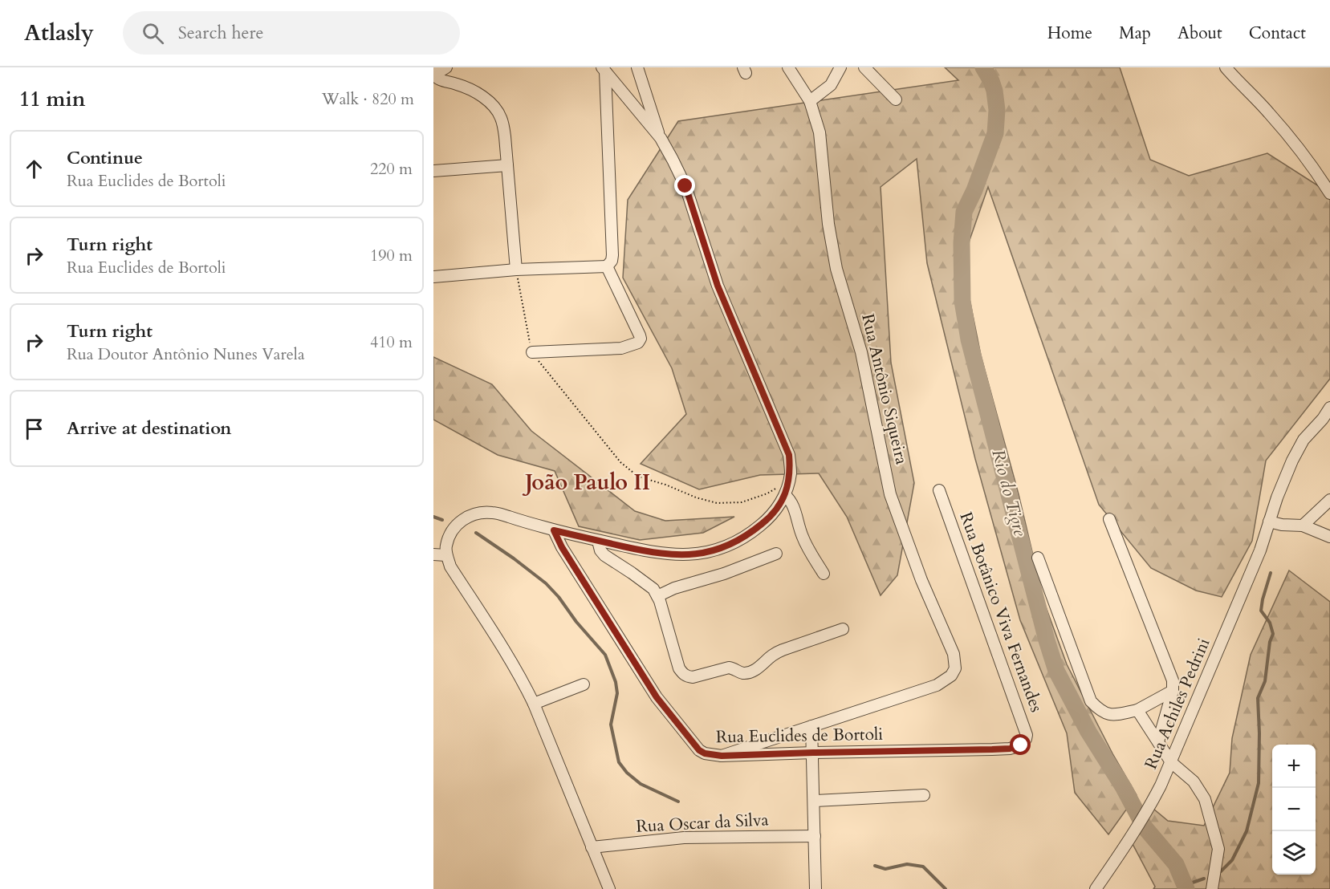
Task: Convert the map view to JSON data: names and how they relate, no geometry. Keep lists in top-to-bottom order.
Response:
{
  "streets": {
    "street": [
      "Rua Antônio Siqueira",
      "Rua Botânico Viva Fernandes",
      "Rua Achiles Pedrini",
      "Rua Euclides de Bortoli",
      "Rua Oscar da Silva"
    ]
  },
  "crossings": [
    ["Rua Botânico Viva Fernandes", "Rua Euclides de Bortoli"]
  ],
  "districts": ["João Paulo II"],
  "water": ["Rio do Tigre"],
  "page": {
    "header": "Atlasly",
    "search": "Search here",
    "nav": [
      "Home",
      "Map",
      "About",
      "Contact"
    ],
    "heading": ["11 min", "Walk · 820 m"],
    "list": [
      ["Continue", "Rua Euclides de Bortoli", "220 m"],
      ["Turn right", "Rua Euclides de Bortoli", "190 m"],
      ["Turn right", "Rua Doutor Antônio Nunes Varela", "410 m"],
      "Arrive at destination"
    ],
    "map_buttons": ["+", "−"]
  }
}
